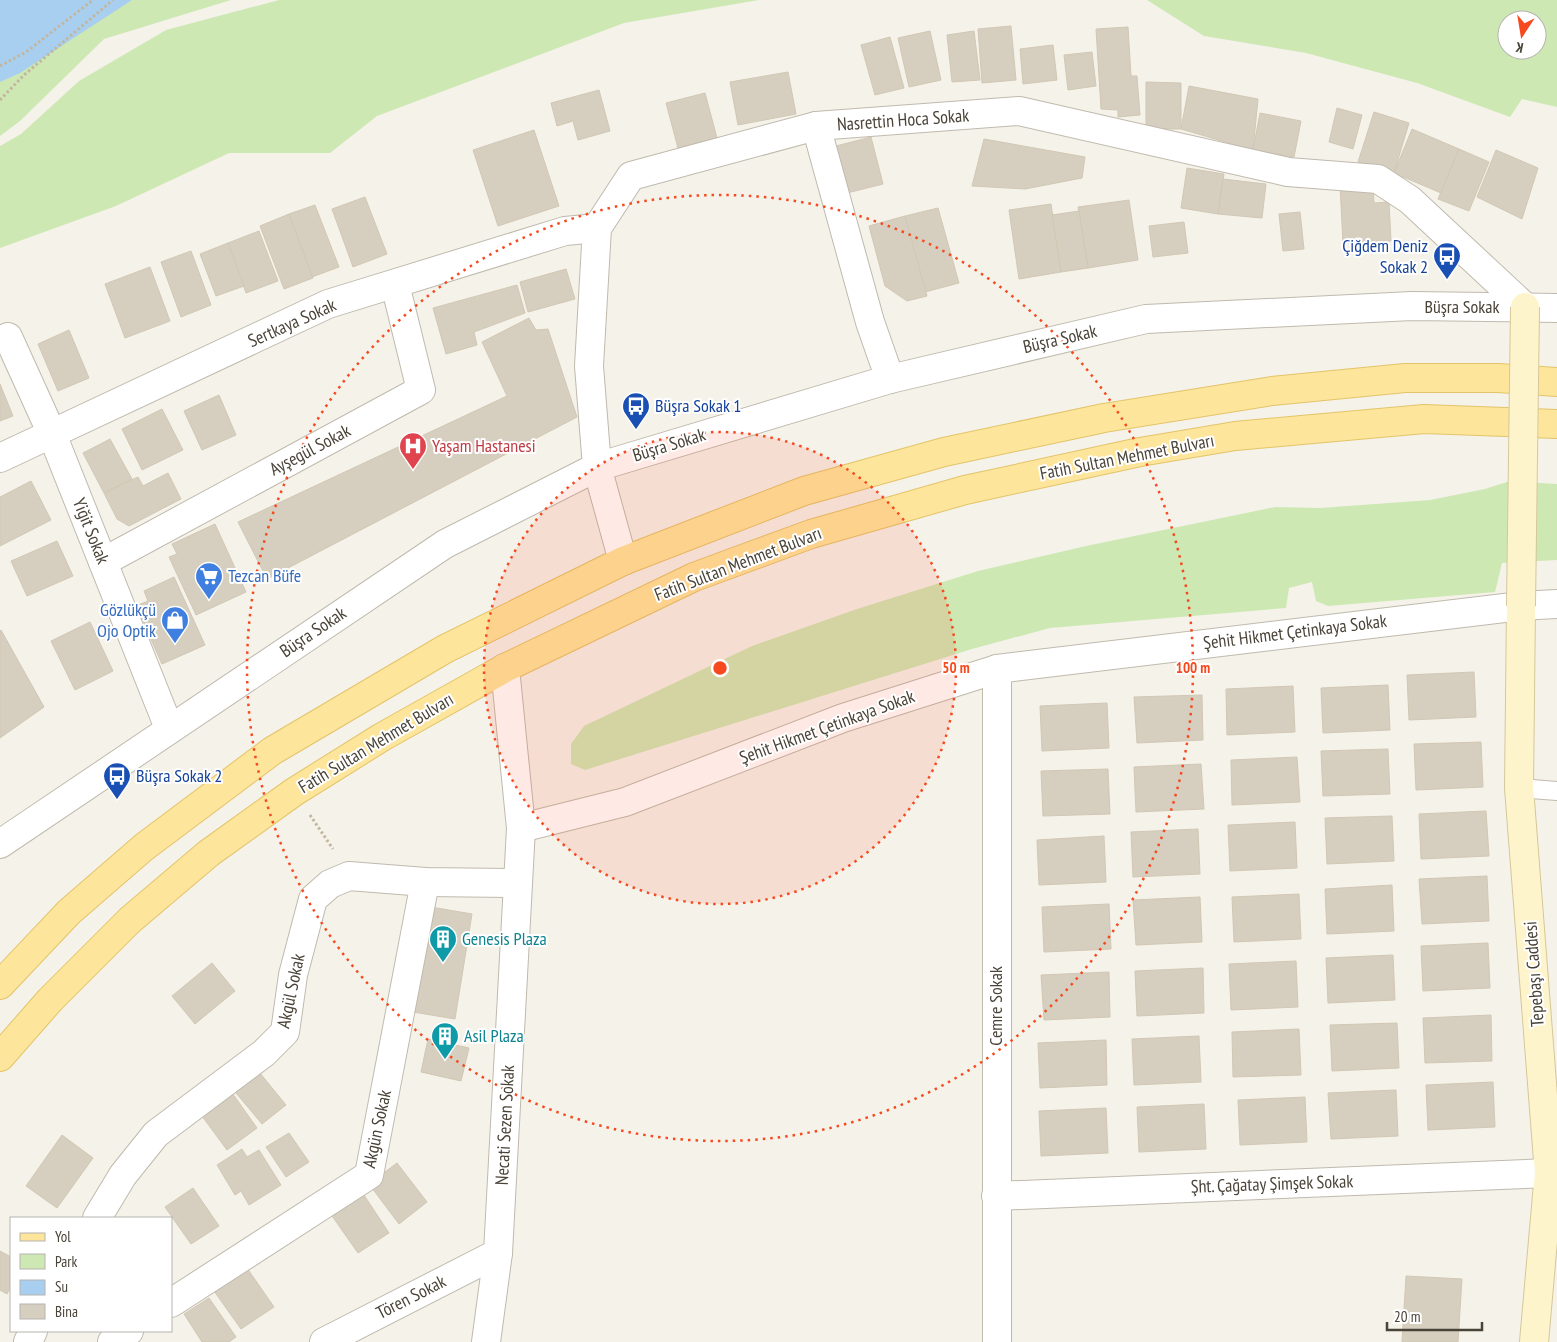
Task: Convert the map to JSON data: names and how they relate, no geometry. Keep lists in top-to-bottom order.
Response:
{
  "streets": {
    "main road": ["Fatih Sultan Mehmet Bulvarı"],
    "street": [
      "Nasrettin Hoca Sokak",
      "Büşra Sokak",
      "Sertkaya Sokak",
      "Ayşegül Sokak",
      "Yiğit Sokak",
      "Şehit Hikmet Çetinkaya Sokak",
      "Tepebaşı Caddesi",
      "Akgül Sokak",
      "Cemre Sokak",
      "Necati Sezen Sokak",
      "Akgün Sokak",
      "Şht. Çağatay Şimşek Sokak",
      "Tören Sokak"
    ]
  },
  "crossings": [
    ["Nasrettin Hoca Sokak", "Büşra Sokak"],
    ["Nasrettin Hoca Sokak", "Sertkaya Sokak"],
    ["Nasrettin Hoca Sokak", "Tepebaşı Caddesi"],
    ["Büşra Sokak", "Yiğit Sokak"],
    ["Büşra Sokak", "Tepebaşı Caddesi"],
    ["Sertkaya Sokak", "Ayşegül Sokak"],
    ["Sertkaya Sokak", "Yiğit Sokak"],
    ["Ayşegül Sokak", "Yiğit Sokak"],
    ["Fatih Sultan Mehmet Bulvarı", "Necati Sezen Sokak"],
    ["Şehit Hikmet Çetinkaya Sokak", "Tepebaşı Caddesi"],
    ["Şehit Hikmet Çetinkaya Sokak", "Cemre Sokak"],
    ["Şehit Hikmet Çetinkaya Sokak", "Necati Sezen Sokak"],
    ["Tepebaşı Caddesi", "Şht. Çağatay Şimşek Sokak"],
    ["Cemre Sokak", "Şht. Çağatay Şimşek Sokak"],
    ["Necati Sezen Sokak", "Tören Sokak"]
  ],
  "places": {
    "bus stop": ["Çiğdem Deniz Sokak 2", "Büşra Sokak 1", "Büşra Sokak 2"],
    "hospital": ["Yaşam Hastanesi"],
    "supermarket": ["Tezcan Büfe"],
    "shop": ["Gözlükçü Ojo Optik"],
    "building": ["Genesis Plaza", "Asil Plaza"]
  },
  "legend": [
    "Yol",
    "Park",
    "Su",
    "Bina"
  ],
  "scale_bar": "20 m",
  "north": "bottom",
  "rings": ["50 m", "100 m"]
}
